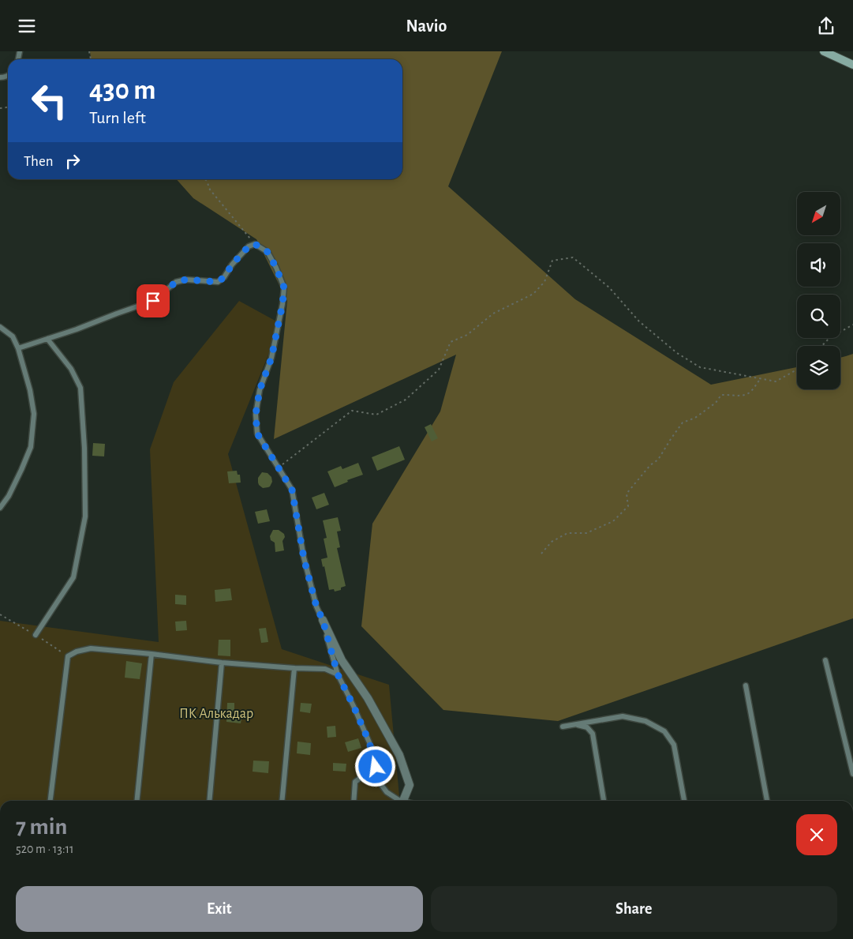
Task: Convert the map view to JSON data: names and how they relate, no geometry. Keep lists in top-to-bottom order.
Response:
{
  "parks": ["ПК Алькадар"],
  "north": "bottom left",
  "page": {
    "header": "Navio",
    "turn": ["430 m", "Turn left"],
    "then": "Then",
    "heading": ["7 min", "520 m · 13:11"],
    "buttons": ["Exit", "Share"]
  }
}
